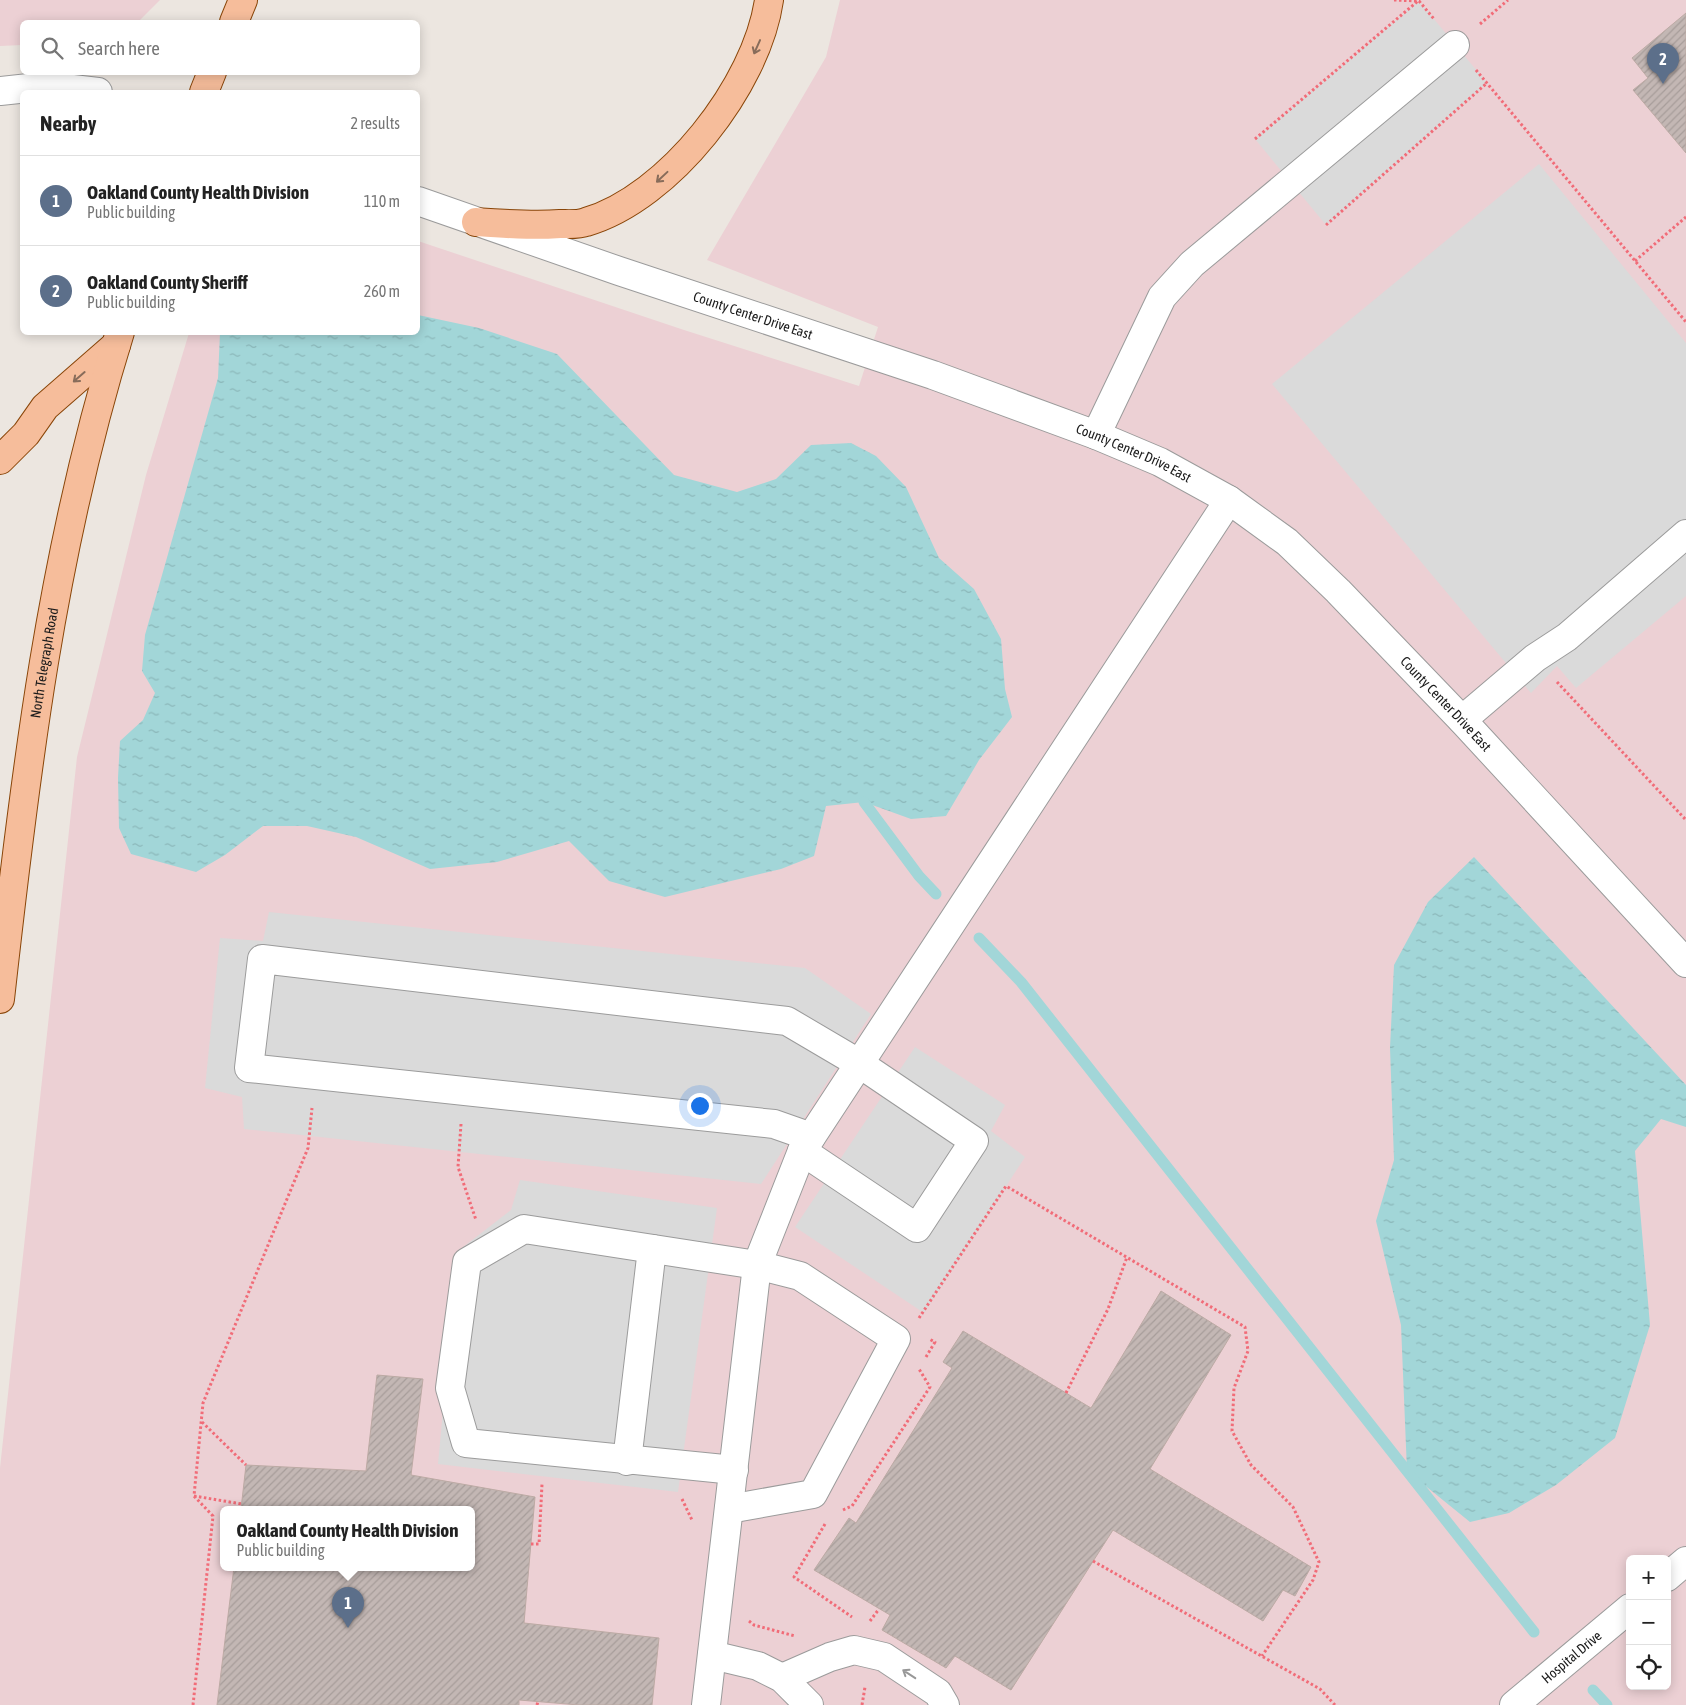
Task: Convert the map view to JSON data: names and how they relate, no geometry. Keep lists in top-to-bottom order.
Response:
{
  "streets": {
    "main road": ["North Telegraph Road"],
    "street": ["County Center Drive East", "Hospital Drive"]
  },
  "page": {
    "search": "Search here",
    "pins": ["2", "1"],
    "heading": ["Nearby", "2 results"],
    "list": [
      {
        "mark": "1",
        "name": "Oakland County Health Division",
        "note": "Public building",
        "value": "110 m"
      },
      {
        "mark": "2",
        "name": "Oakland County Sheriff",
        "note": "Public building",
        "value": "260 m"
      }
    ],
    "popup": ["Oakland County Health Division", "Public building"],
    "map_buttons": ["+", "−"]
  }
}
